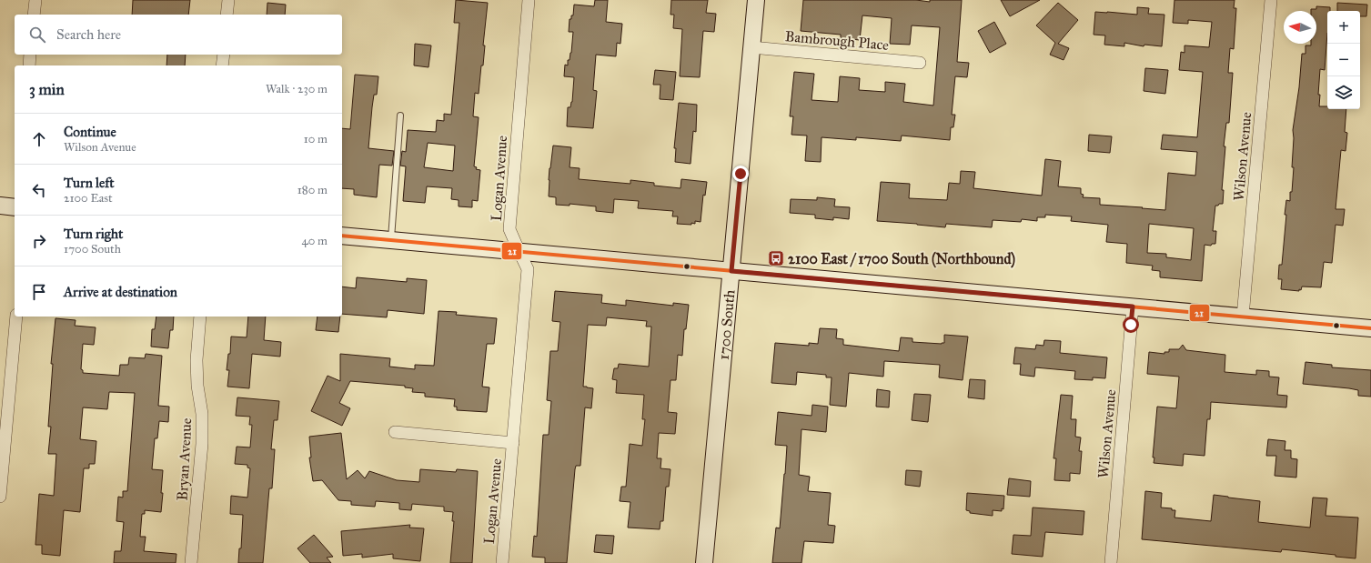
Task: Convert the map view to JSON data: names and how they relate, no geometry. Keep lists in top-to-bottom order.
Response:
{
  "streets": {
    "street": [
      "Bambrough Place",
      "Wilson Avenue",
      "Logan Avenue",
      "1700 South",
      "Bryan Avenue"
    ]
  },
  "crossings": [
    ["Bambrough Place", "1700 South"]
  ],
  "places": {
    "bus stop": ["2100 East / 1700 South (Northbound)"]
  },
  "lines": ["transit line 21"],
  "north": "left",
  "page": {
    "map_buttons": ["+", "−"],
    "search": "Search here",
    "heading": ["3 min", "Walk · 230 m"],
    "list": [
      ["Continue", "Wilson Avenue", "10 m"],
      ["Turn left", "2100 East", "180 m"],
      ["Turn right", "1700 South", "40 m"],
      "Arrive at destination"
    ]
  }
}
